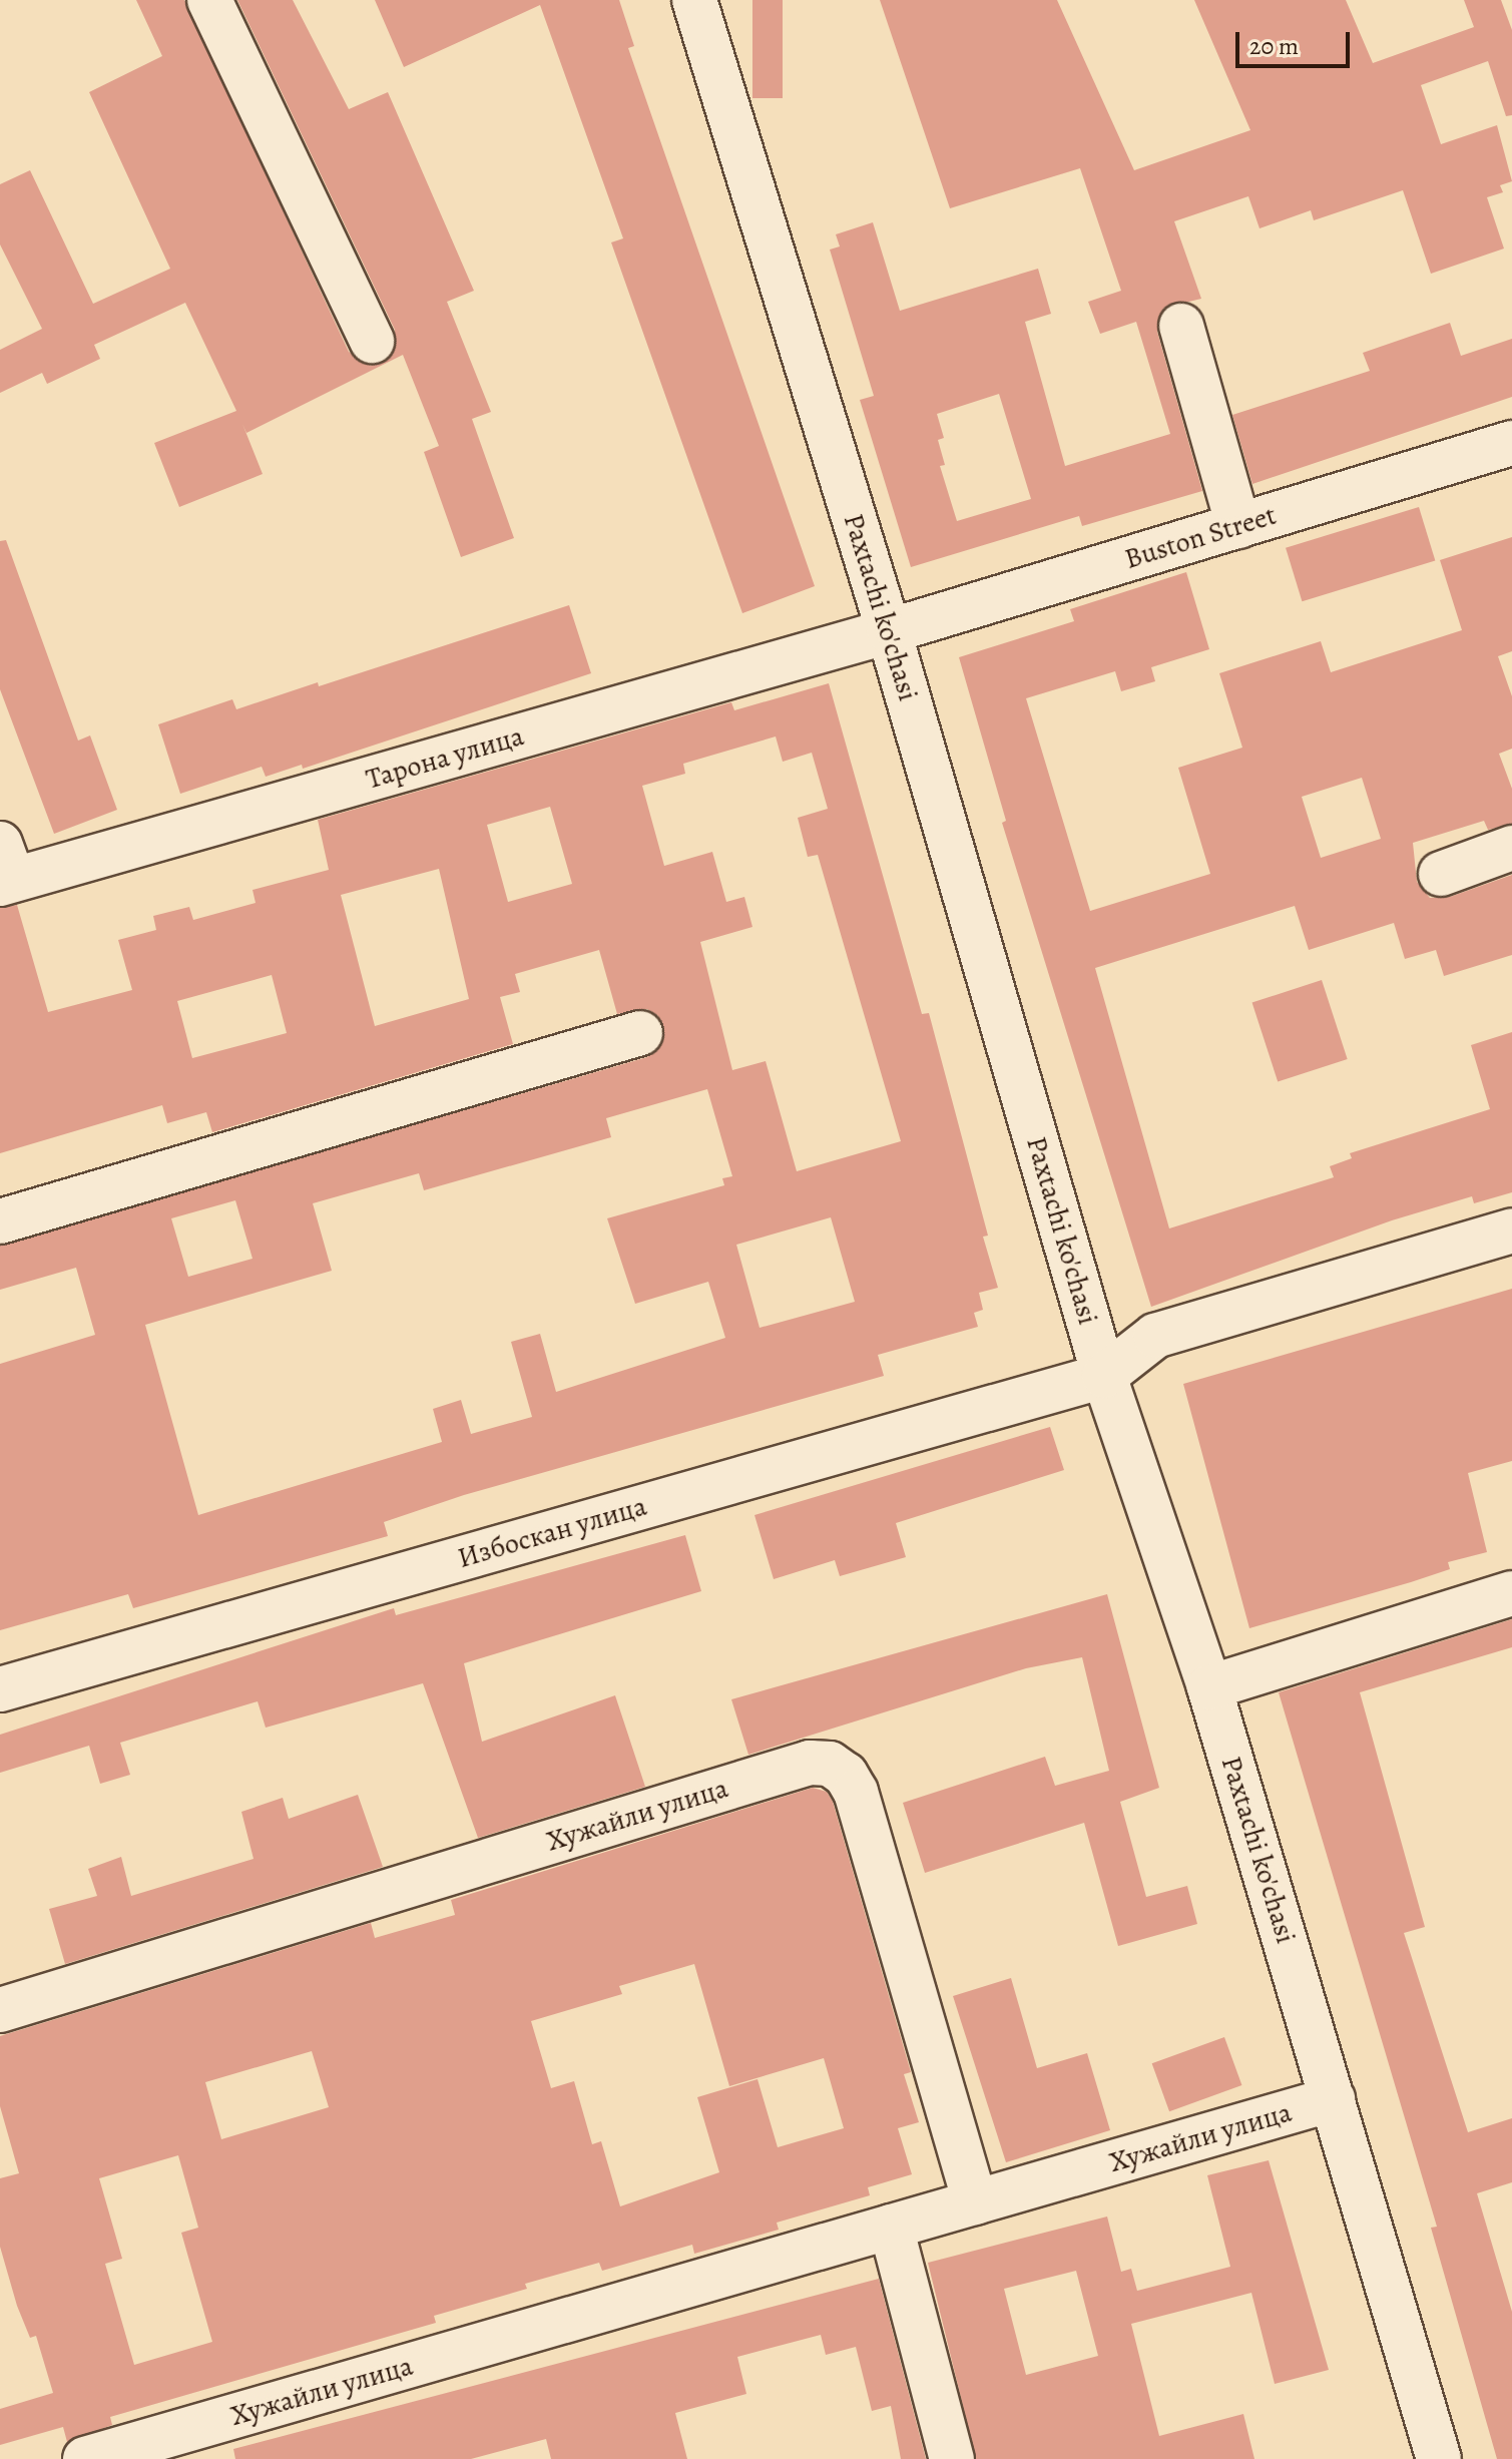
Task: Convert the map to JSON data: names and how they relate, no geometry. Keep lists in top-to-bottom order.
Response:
{
  "streets": {
    "street": [
      "Buston Street",
      "Paxtachi ko'chasi",
      "Тарона улица",
      "Избоскан улица",
      "Хужайли улица"
    ]
  },
  "crossings": [
    ["Buston Street", "Paxtachi ko'chasi"],
    ["Buston Street", "Тарона улица"],
    ["Paxtachi ko'chasi", "Тарона улица"],
    ["Paxtachi ko'chasi", "Избоскан улица"],
    ["Paxtachi ko'chasi", "Хужайли улица"]
  ],
  "scale_bar": "20 m"
}
